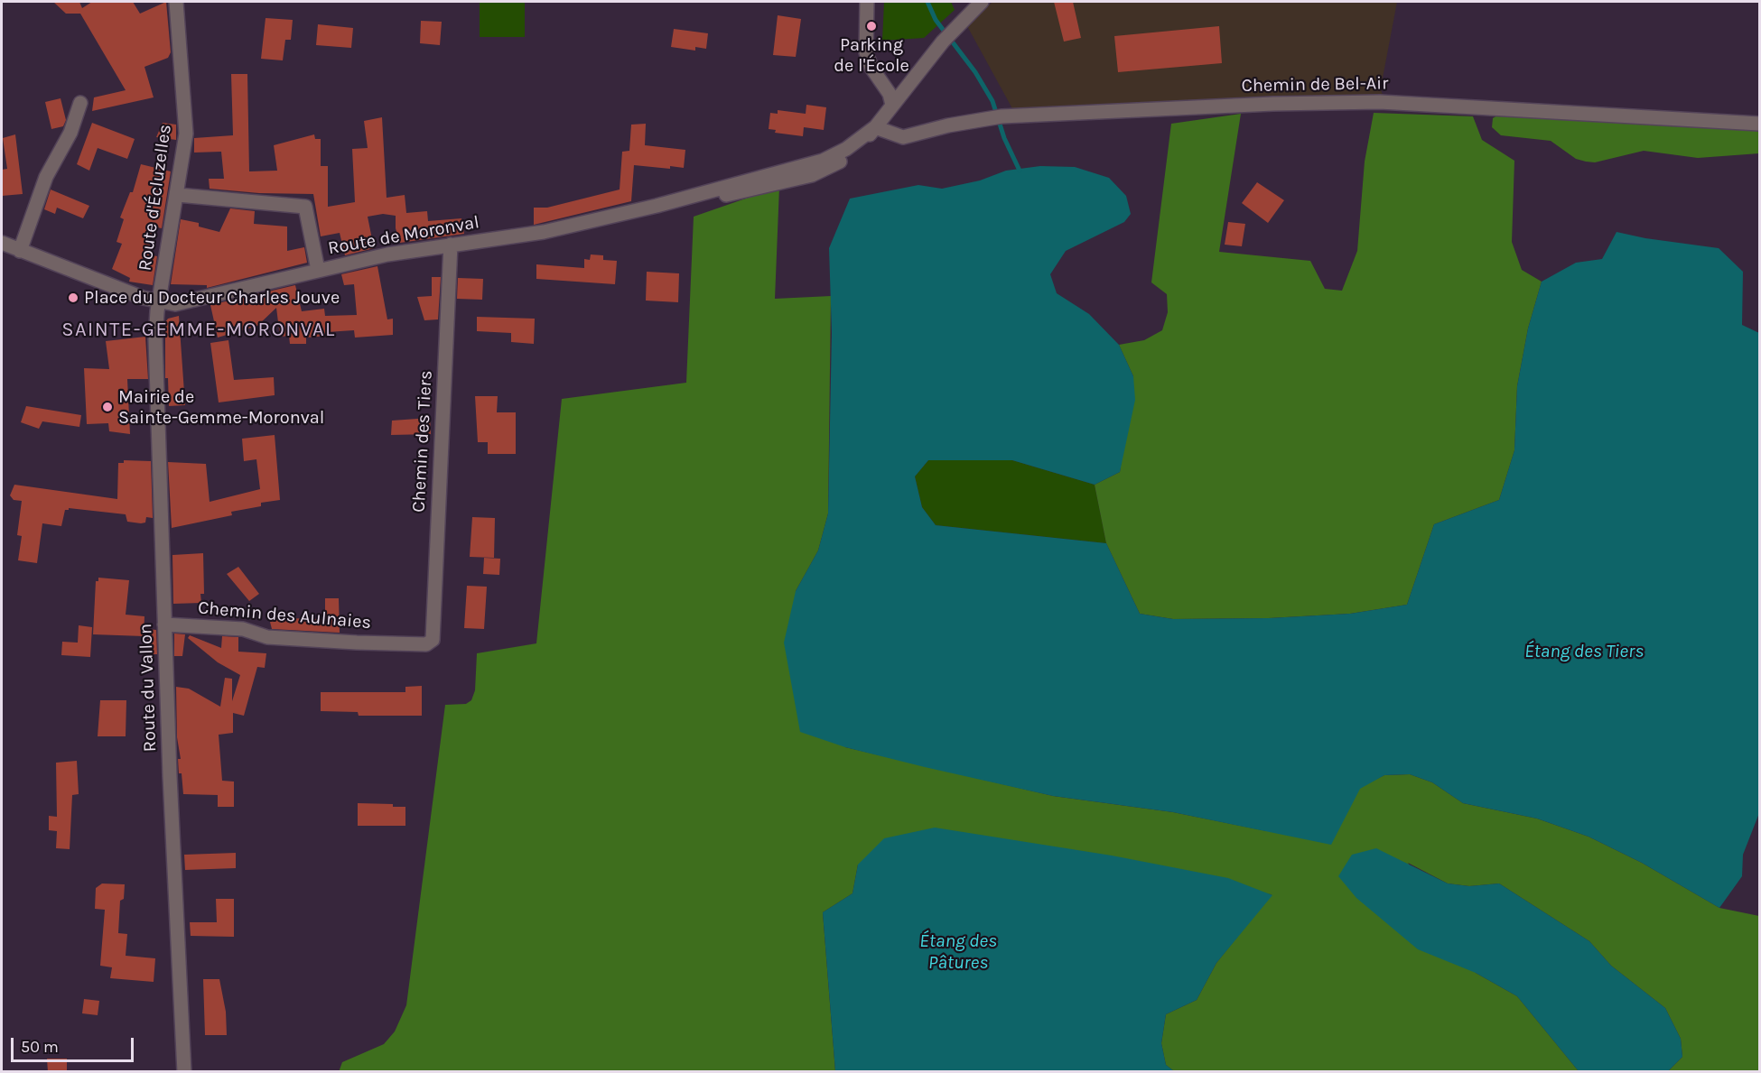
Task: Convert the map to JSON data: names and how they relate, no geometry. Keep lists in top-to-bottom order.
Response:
{
  "streets": {
    "street": [
      "Chemin de Bel-Air",
      "Route d'Écluzelles",
      "Route de Moronval",
      "Chemin des Tiers",
      "Chemin des Aulnaies",
      "Route du Vallon"
    ]
  },
  "crossings": [
    ["Chemin de Bel-Air", "Route de Moronval"],
    ["Route d'Écluzelles", "Route de Moronval"],
    ["Route d'Écluzelles", "Route du Vallon"],
    ["Route de Moronval", "Chemin des Tiers"],
    ["Route de Moronval", "Route du Vallon"],
    ["Chemin des Tiers", "Chemin des Aulnaies"],
    ["Chemin des Aulnaies", "Route du Vallon"]
  ],
  "districts": ["SAINTE-GEMME-MORONVAL"],
  "water": ["Étang des Tiers", "Étang des Pâtures"],
  "places": ["Parking de l'École", "Place du Docteur Charles Jouve", "Mairie de Sainte-Gemme-Moronval"],
  "scale_bar": "50 m"
}
